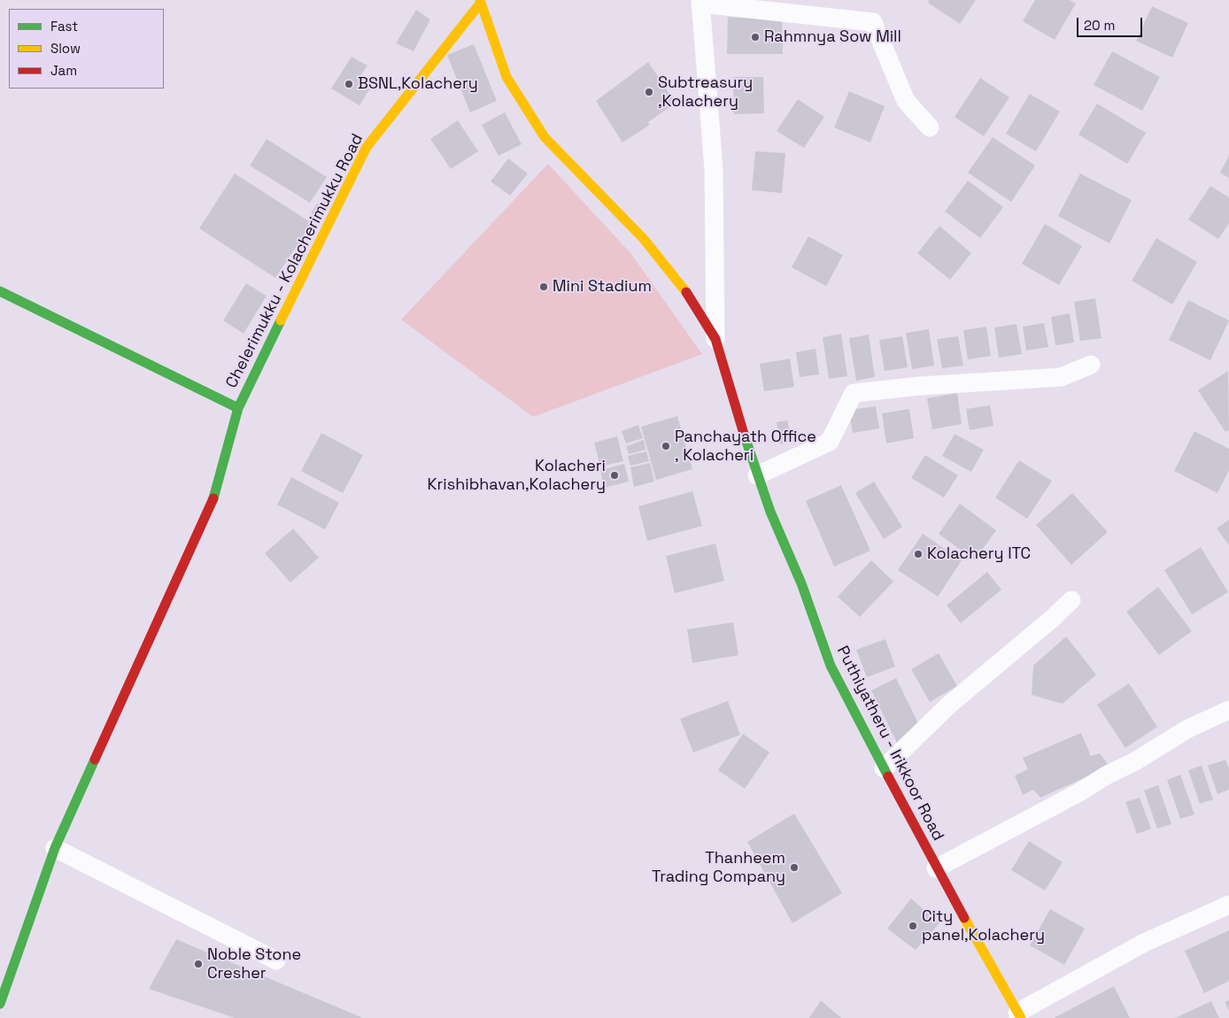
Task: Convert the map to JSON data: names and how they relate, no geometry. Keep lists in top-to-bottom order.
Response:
{
  "streets": {
    "main road": ["Chelerimukku - Kolacherimukku Road", "Puthiyatheru - Irikkoor Road"]
  },
  "crossings": [
    ["Chelerimukku - Kolacherimukku Road", "Puthiyatheru - Irikkoor Road"]
  ],
  "places": [
    "Rahmnya Sow Mill",
    "BSNL,Kolachery",
    "Subtreasury ,Kolachery",
    "Mini Stadium",
    "Panchayath Office , Kolacheri",
    "Kolacheri Krishibhavan,Kolachery",
    "Kolachery ITC",
    "Thanheem Trading Company",
    "City panel,Kolachery",
    "Noble Stone Cresher"
  ],
  "legend": ["Fast", "Slow", "Jam"],
  "scale_bar": "20 m"
}
